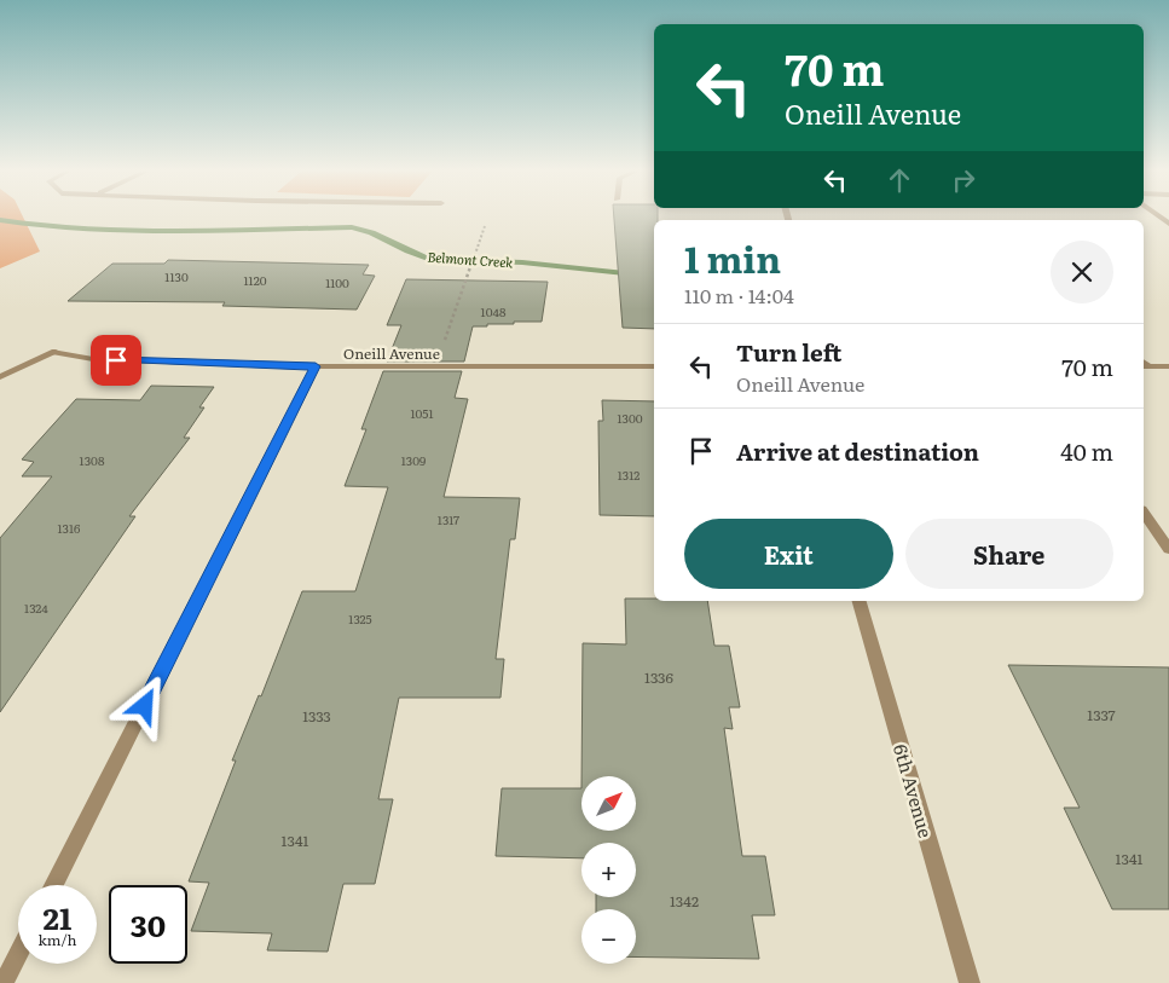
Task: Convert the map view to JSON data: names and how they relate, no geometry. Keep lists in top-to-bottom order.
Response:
{
  "streets": {
    "street": ["Oneill Avenue", "6th Avenue"]
  },
  "water": ["Belmont Creek"],
  "house_numbers": [
    "1130",
    "1120",
    "1100",
    "1048",
    "1051",
    "1300",
    "1308",
    "1309",
    "1312",
    "1317",
    "1316",
    "1324",
    "1325",
    "1336",
    "1337",
    "1333",
    "1341",
    "1341",
    "1342"
  ],
  "north": "top right",
  "page": {
    "turn": ["70 m", "Oneill Avenue"],
    "heading": ["1 min", "110 m · 14:04"],
    "list": [
      {
        "name": "Turn left",
        "note": "Oneill Avenue",
        "value": "70 m"
      },
      {
        "name": "Arrive at destination",
        "value": "40 m"
      }
    ],
    "buttons": ["Exit", "Share"],
    "map_buttons": ["+", "−"],
    "speed": "21 km/h",
    "limit": "30"
  }
}
